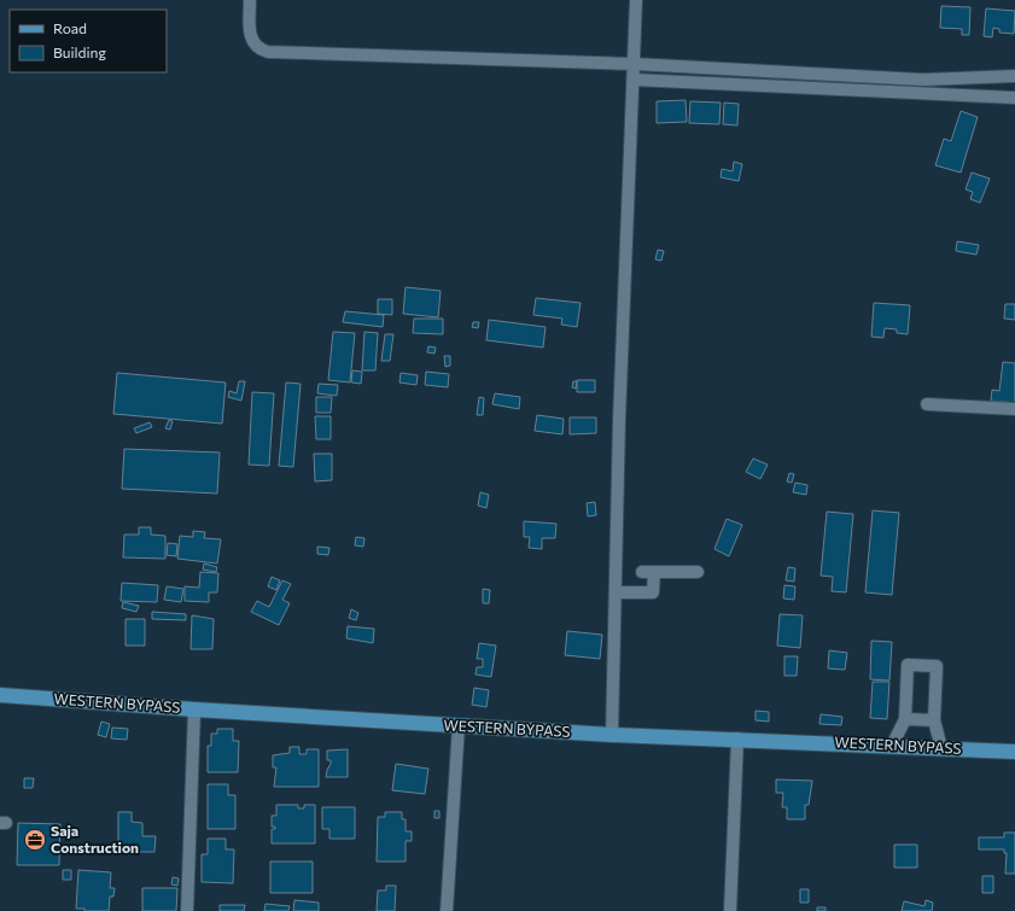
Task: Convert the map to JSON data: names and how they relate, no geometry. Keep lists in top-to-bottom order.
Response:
{
  "streets": {
    "main road": ["WESTERN BYPASS"]
  },
  "places": {
    "office": ["Saja Construction"]
  },
  "legend": ["Road", "Building"]
}
